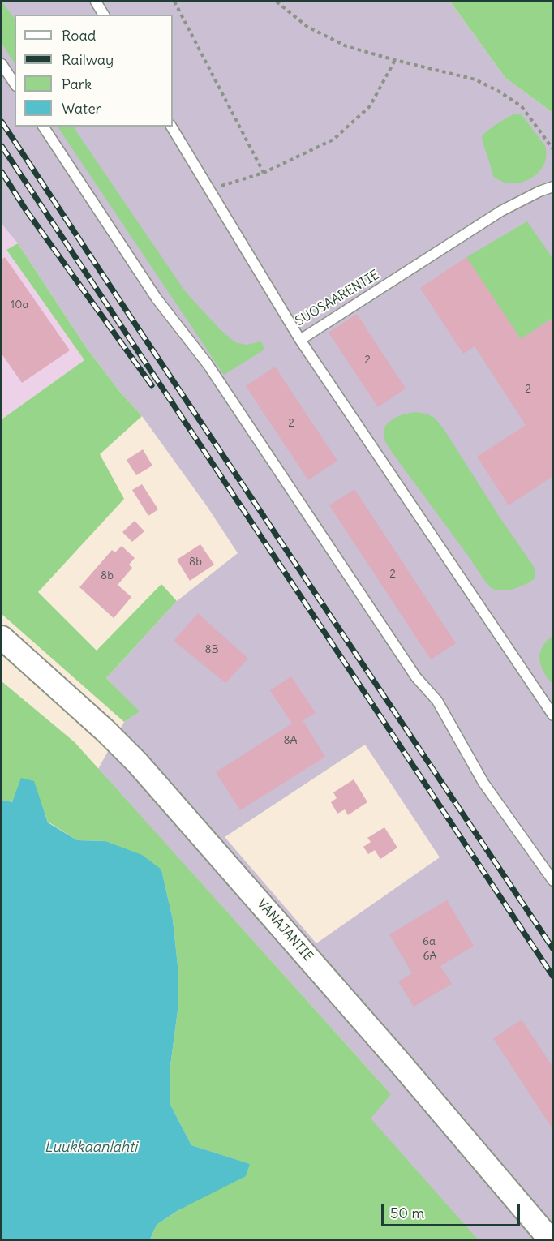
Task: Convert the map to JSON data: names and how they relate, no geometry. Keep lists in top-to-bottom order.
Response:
{
  "streets": {
    "street": ["VANAJANTIE"],
    "lane": ["SUOSAARENTIE"]
  },
  "water": ["Luukkaanlahti"],
  "house_numbers": [
    "10a",
    "2",
    "2",
    "2",
    "8b",
    "2",
    "8b",
    "8B",
    "8A",
    "6a",
    "6A"
  ],
  "legend": [
    "Road",
    "Railway",
    "Park",
    "Water"
  ],
  "scale_bar": "50 m"
}
